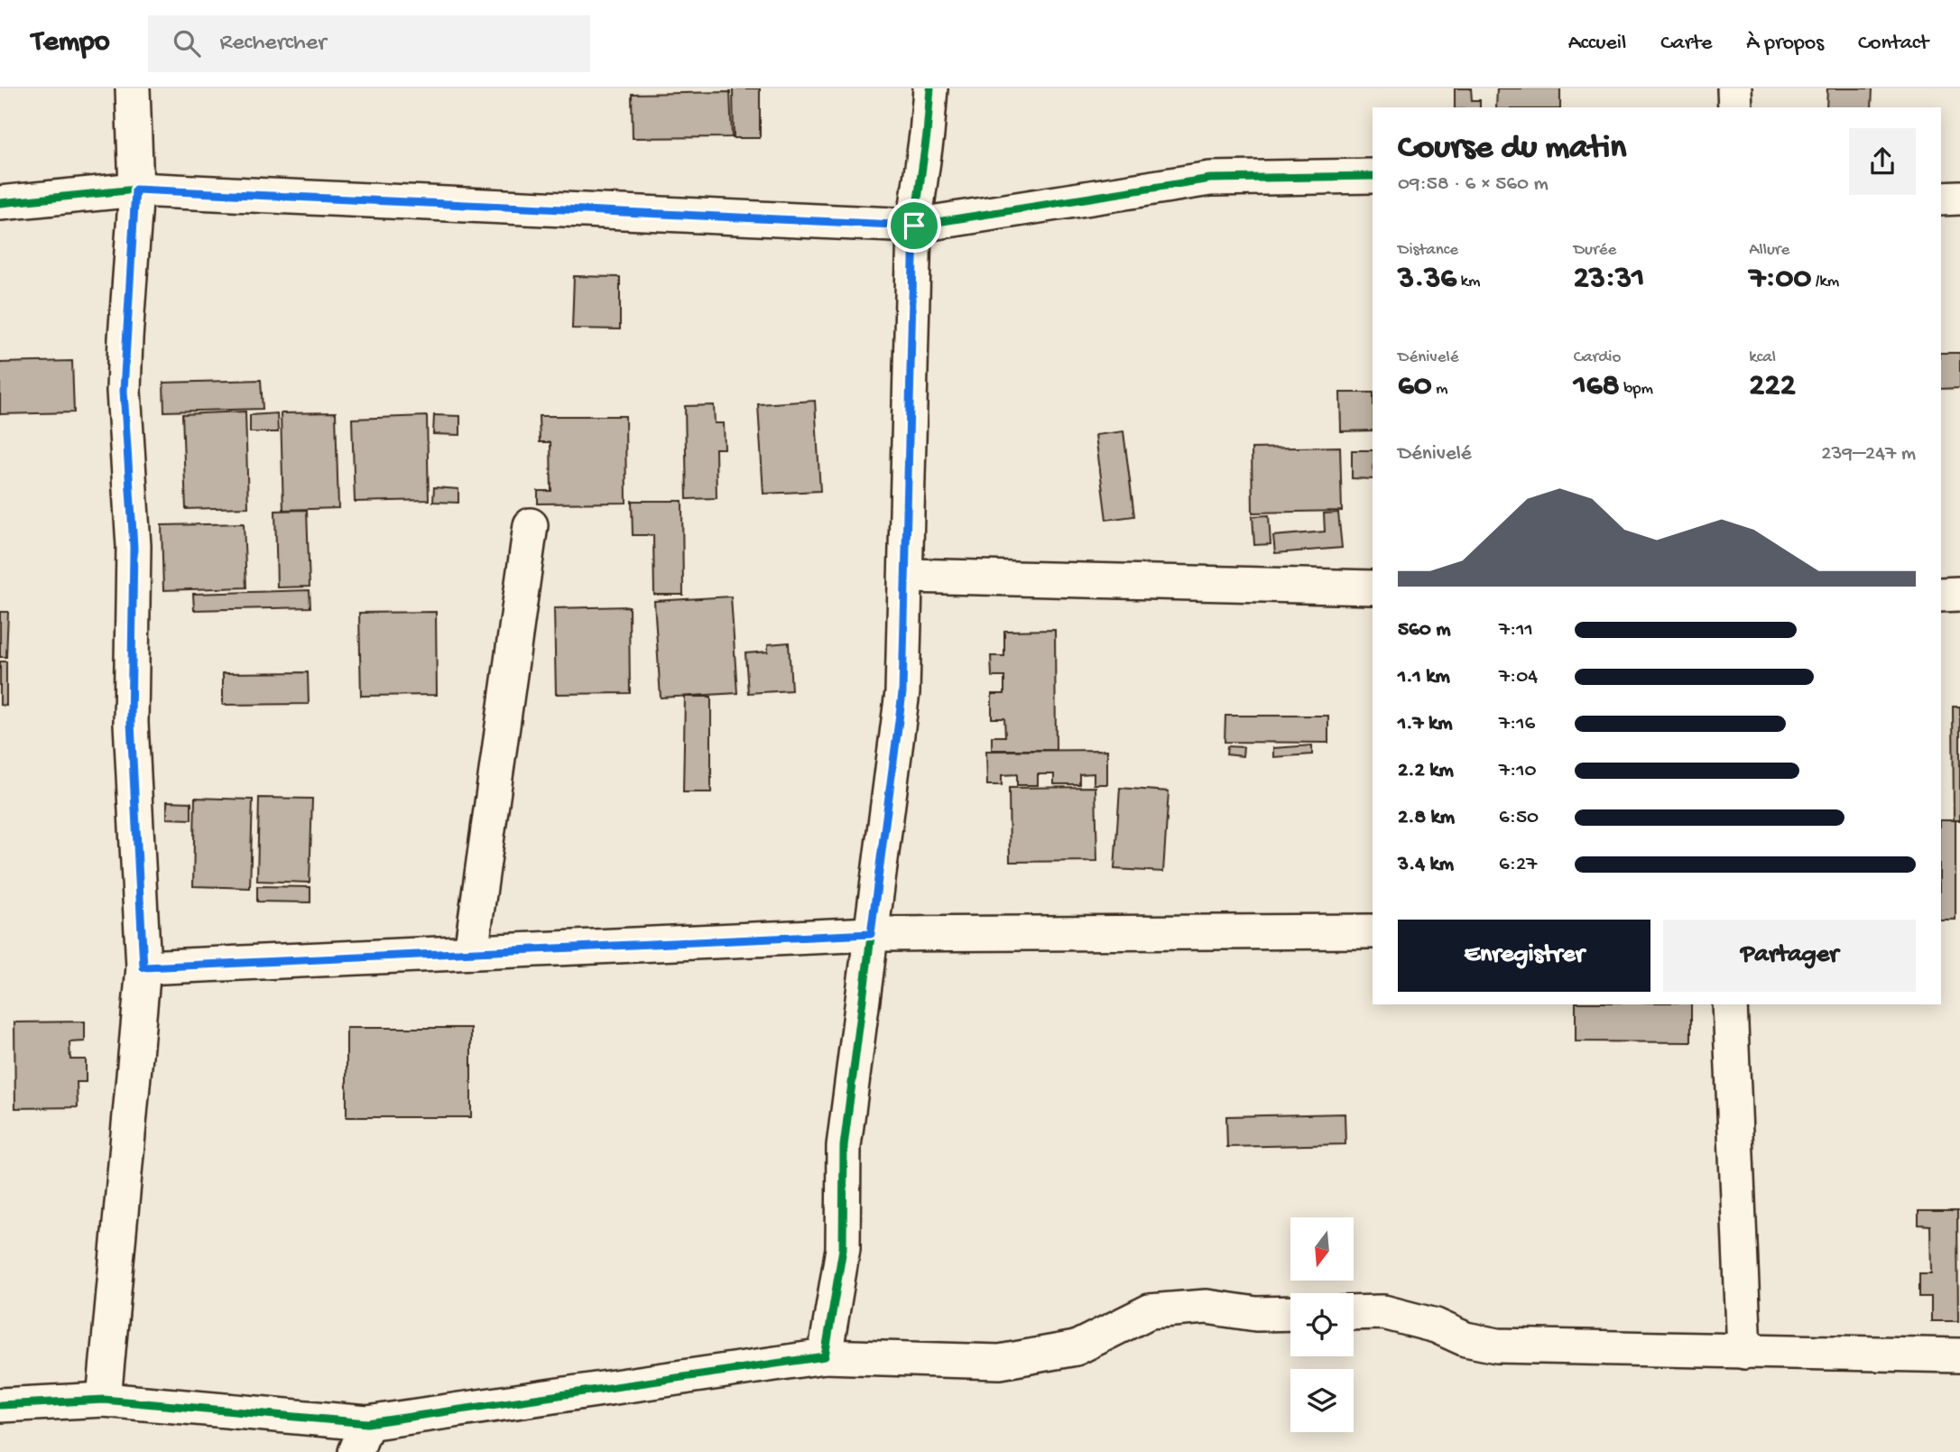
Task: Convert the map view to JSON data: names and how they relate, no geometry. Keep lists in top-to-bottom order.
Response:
{
  "north": "bottom",
  "page": {
    "header": "Tempo",
    "search": "Rechercher",
    "nav": [
      "Accueil",
      "Carte",
      "À propos",
      "Contact"
    ],
    "heading": ["Course du matin", "09:58 · 6 × 560 m"],
    "stats": [
      ["Distance", "3.36 km"],
      ["Durée", "23:31"],
      ["Allure", "7:00 /km"],
      ["Dénivelé", "60 m"],
      ["Cardio", "168 bpm"],
      ["kcal", "222"]
    ],
    "chart": ["Dénivelé", "239–247 m"],
    "list": [
      {
        "name": "560 m",
        "note": "7:11"
      },
      {
        "name": "1.1 km",
        "note": "7:04"
      },
      {
        "name": "1.7 km",
        "note": "7:16"
      },
      {
        "name": "2.2 km",
        "note": "7:10"
      },
      {
        "name": "2.8 km",
        "note": "6:50"
      },
      {
        "name": "3.4 km",
        "note": "6:27"
      }
    ],
    "buttons": ["Enregistrer", "Partager"]
  }
}
